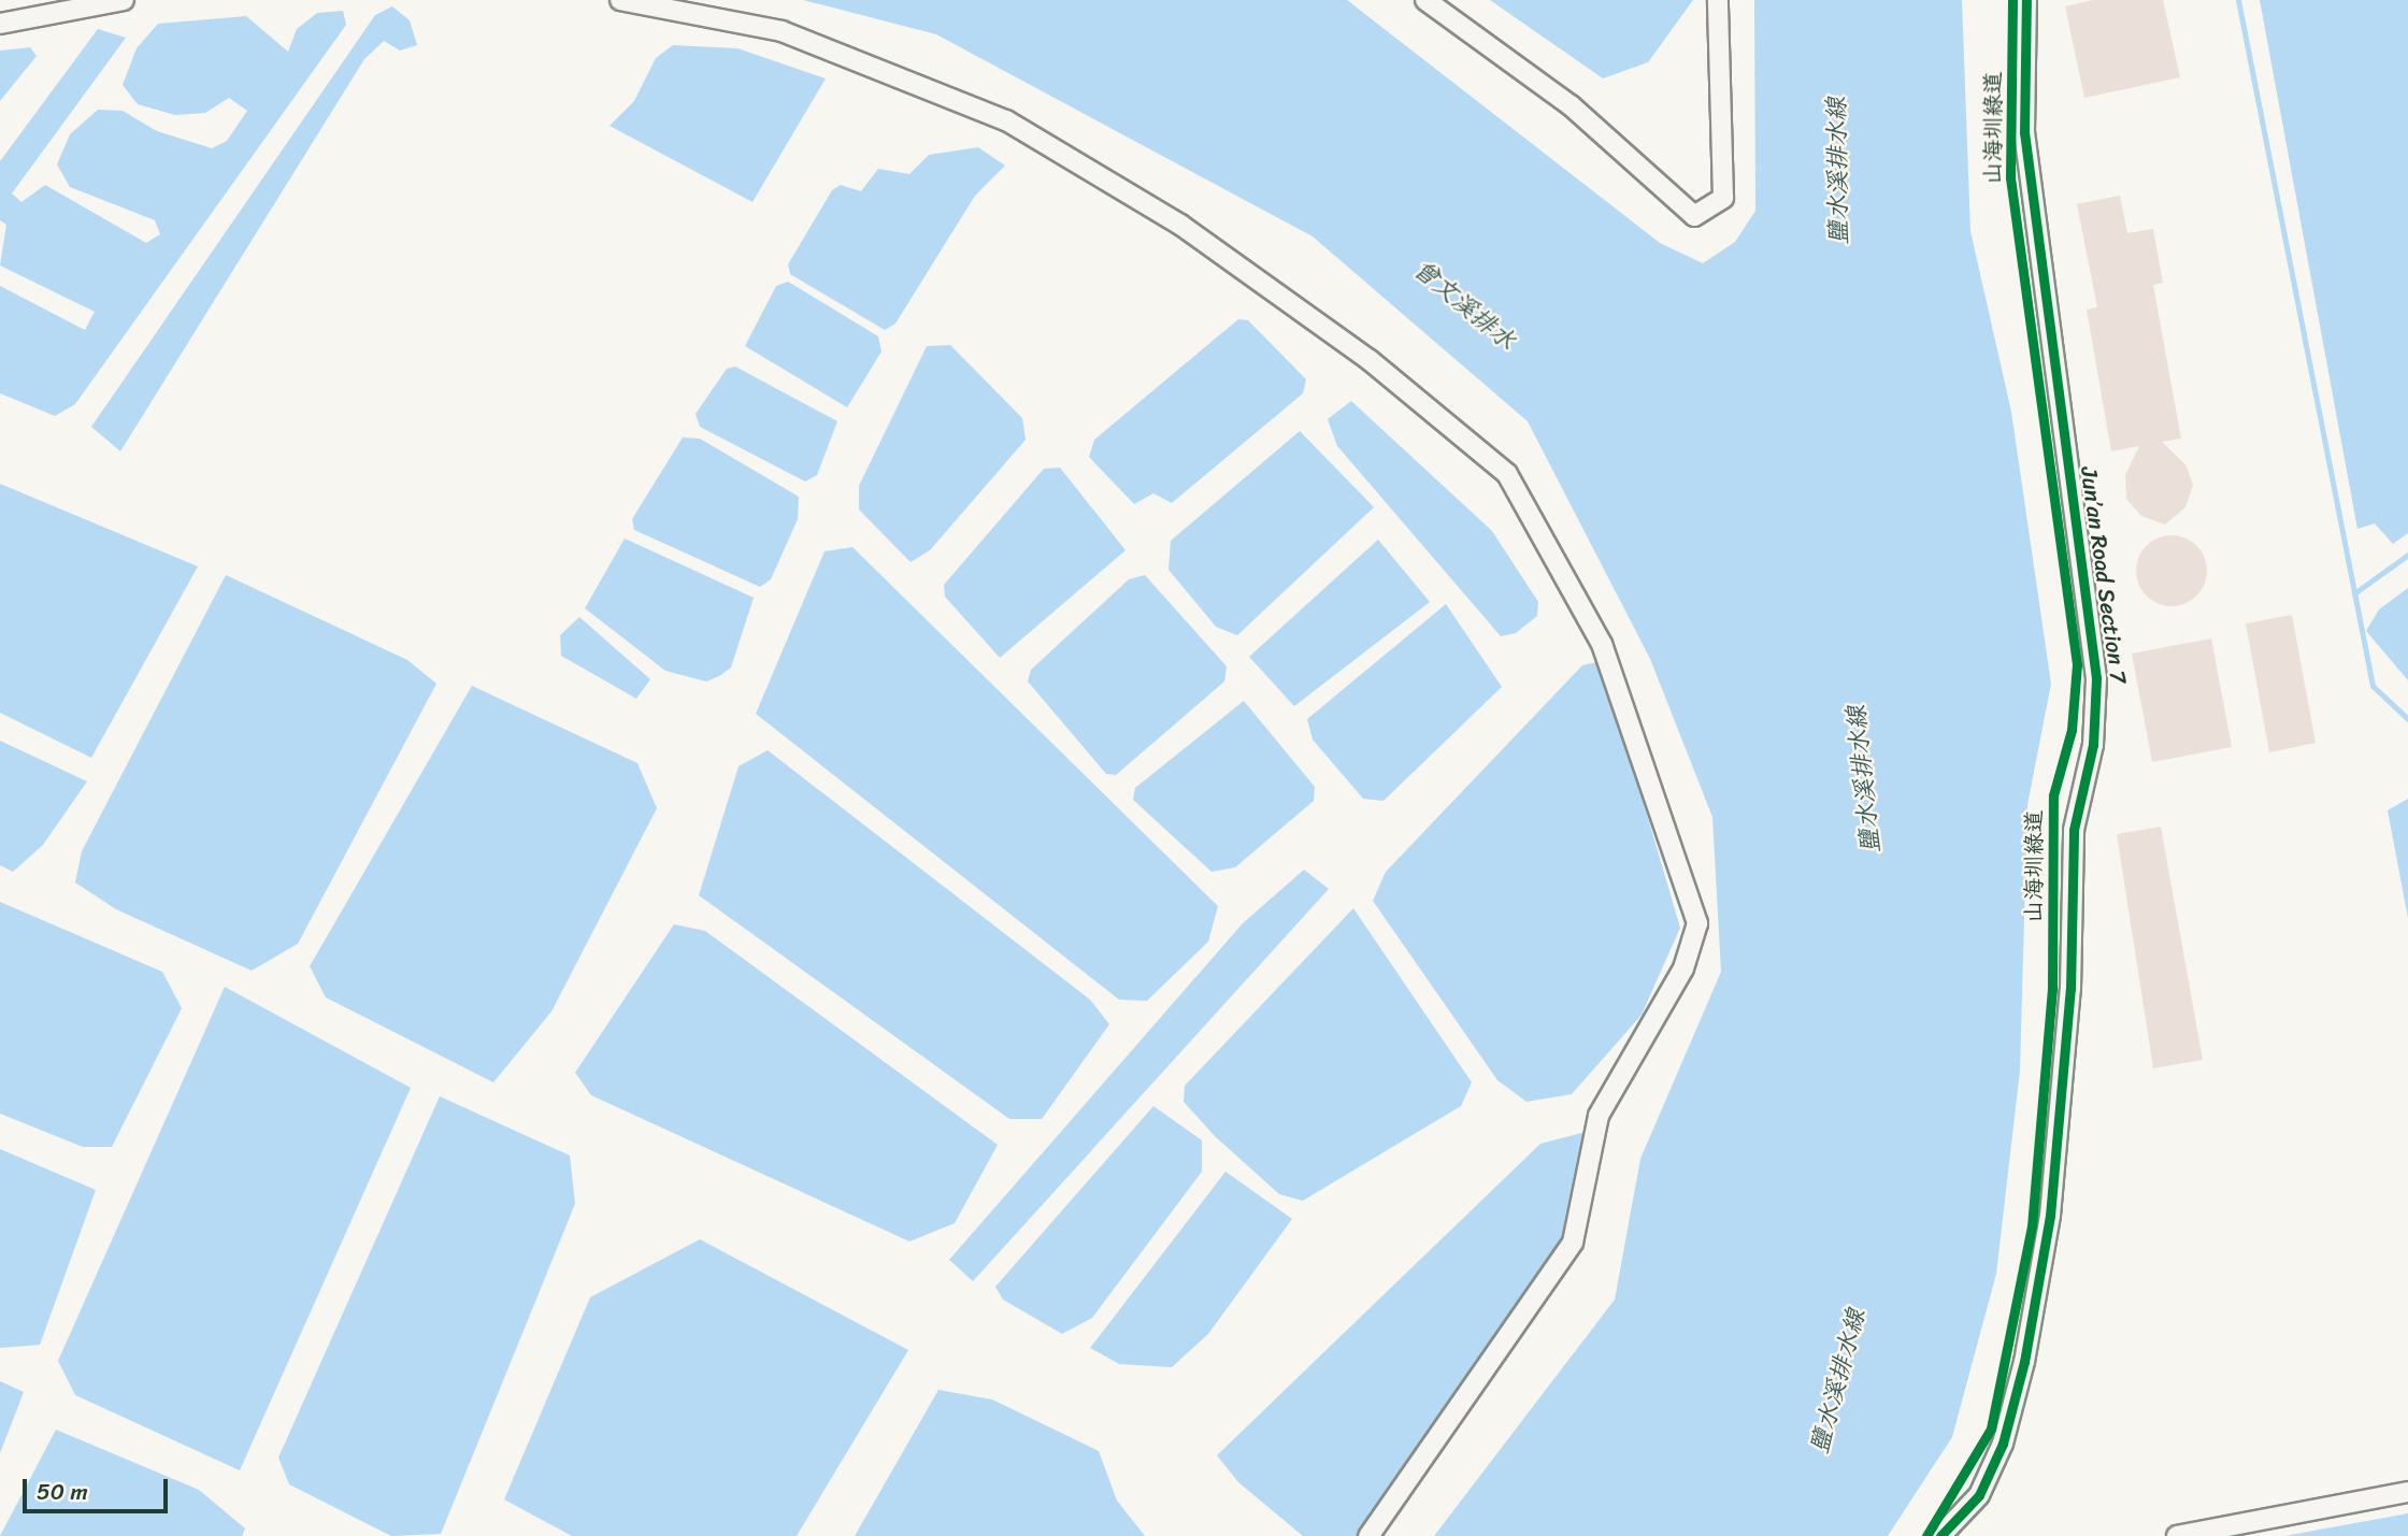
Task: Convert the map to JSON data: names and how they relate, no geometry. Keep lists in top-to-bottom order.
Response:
{
  "streets": {
    "street": ["Jun’an Road Section 7"],
    "cycle path": ["山海圳綠道"]
  },
  "water": ["鹽水溪排水線", "曾文溪排水"],
  "scale_bar": "50 m"
}
